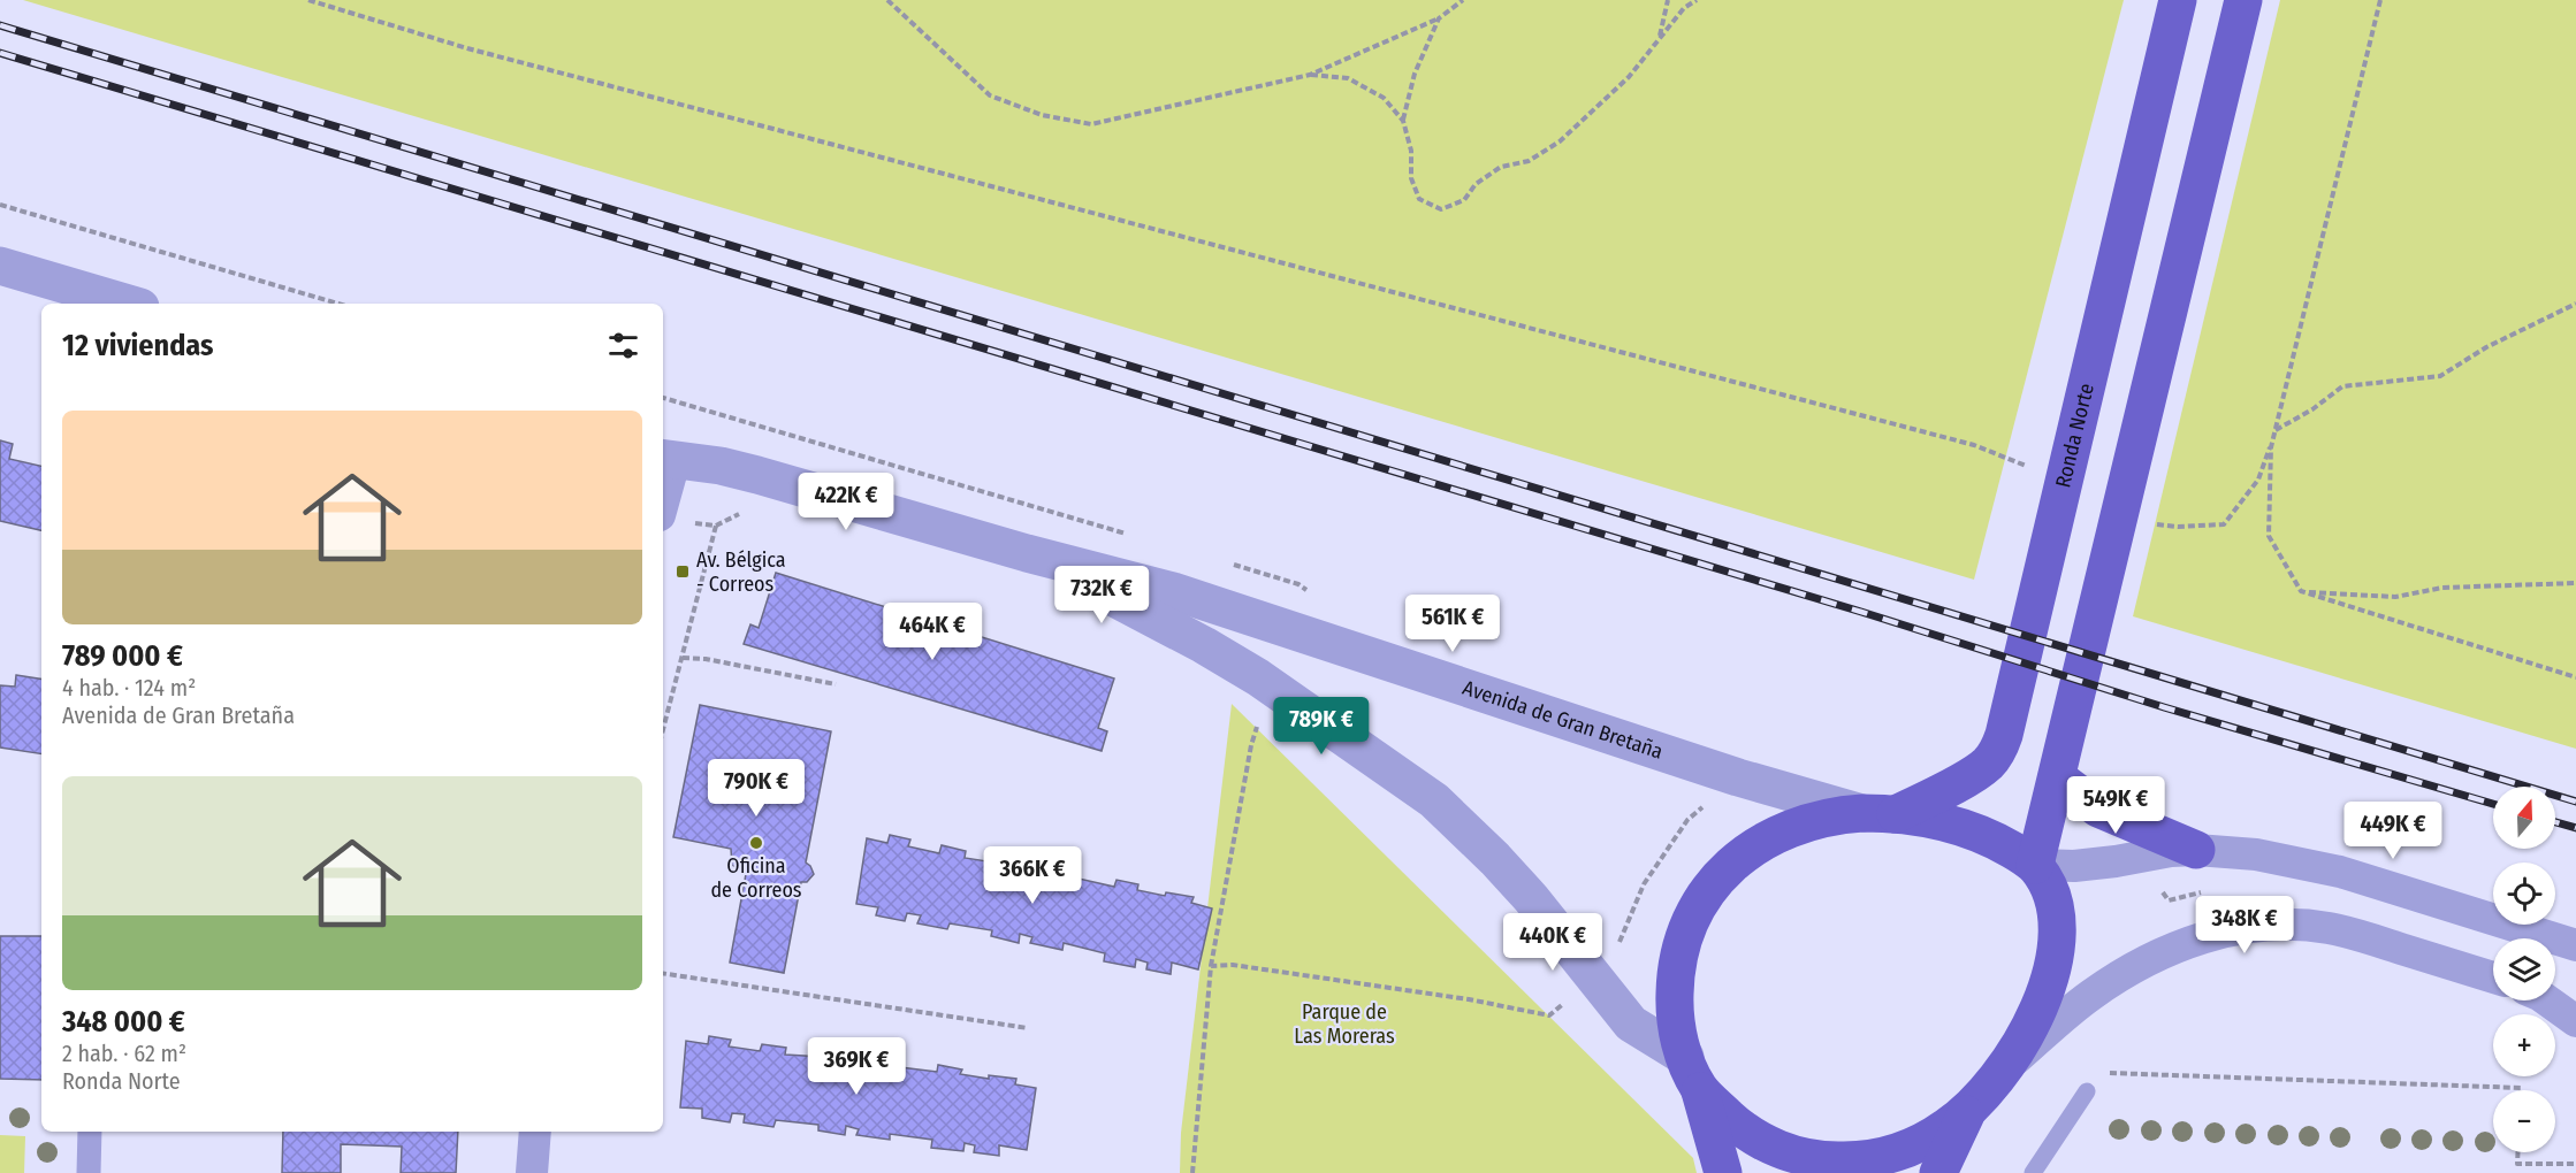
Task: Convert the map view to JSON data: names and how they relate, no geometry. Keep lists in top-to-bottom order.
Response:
{
  "streets": {
    "main road": ["Ronda Norte"],
    "street": ["Avenida de Gran Bretaña"]
  },
  "crossings": [
    ["Ronda Norte", "Avenida de Gran Bretaña"]
  ],
  "parks": ["Parque de Las Moreras"],
  "places": {
    "transit": ["Av. Bélgica - Correos"],
    "other": ["Oficina de Correos"]
  },
  "north": "top",
  "page": {
    "heading": "12 viviendas",
    "list": [
      {
        "name": "789 000 €",
        "note": "4 hab. · 124 m² · Avenida de Gran Bretaña"
      },
      {
        "name": "348 000 €",
        "note": "2 hab. · 62 m² · Ronda Norte"
      }
    ],
    "price": [
      "422K €",
      "732K €",
      "561K €",
      "464K €",
      "789K €",
      "790K €",
      "549K €",
      "449K €",
      "366K €",
      "348K €",
      "440K €",
      "369K €"
    ],
    "map_buttons": ["+", "−"]
  }
}
